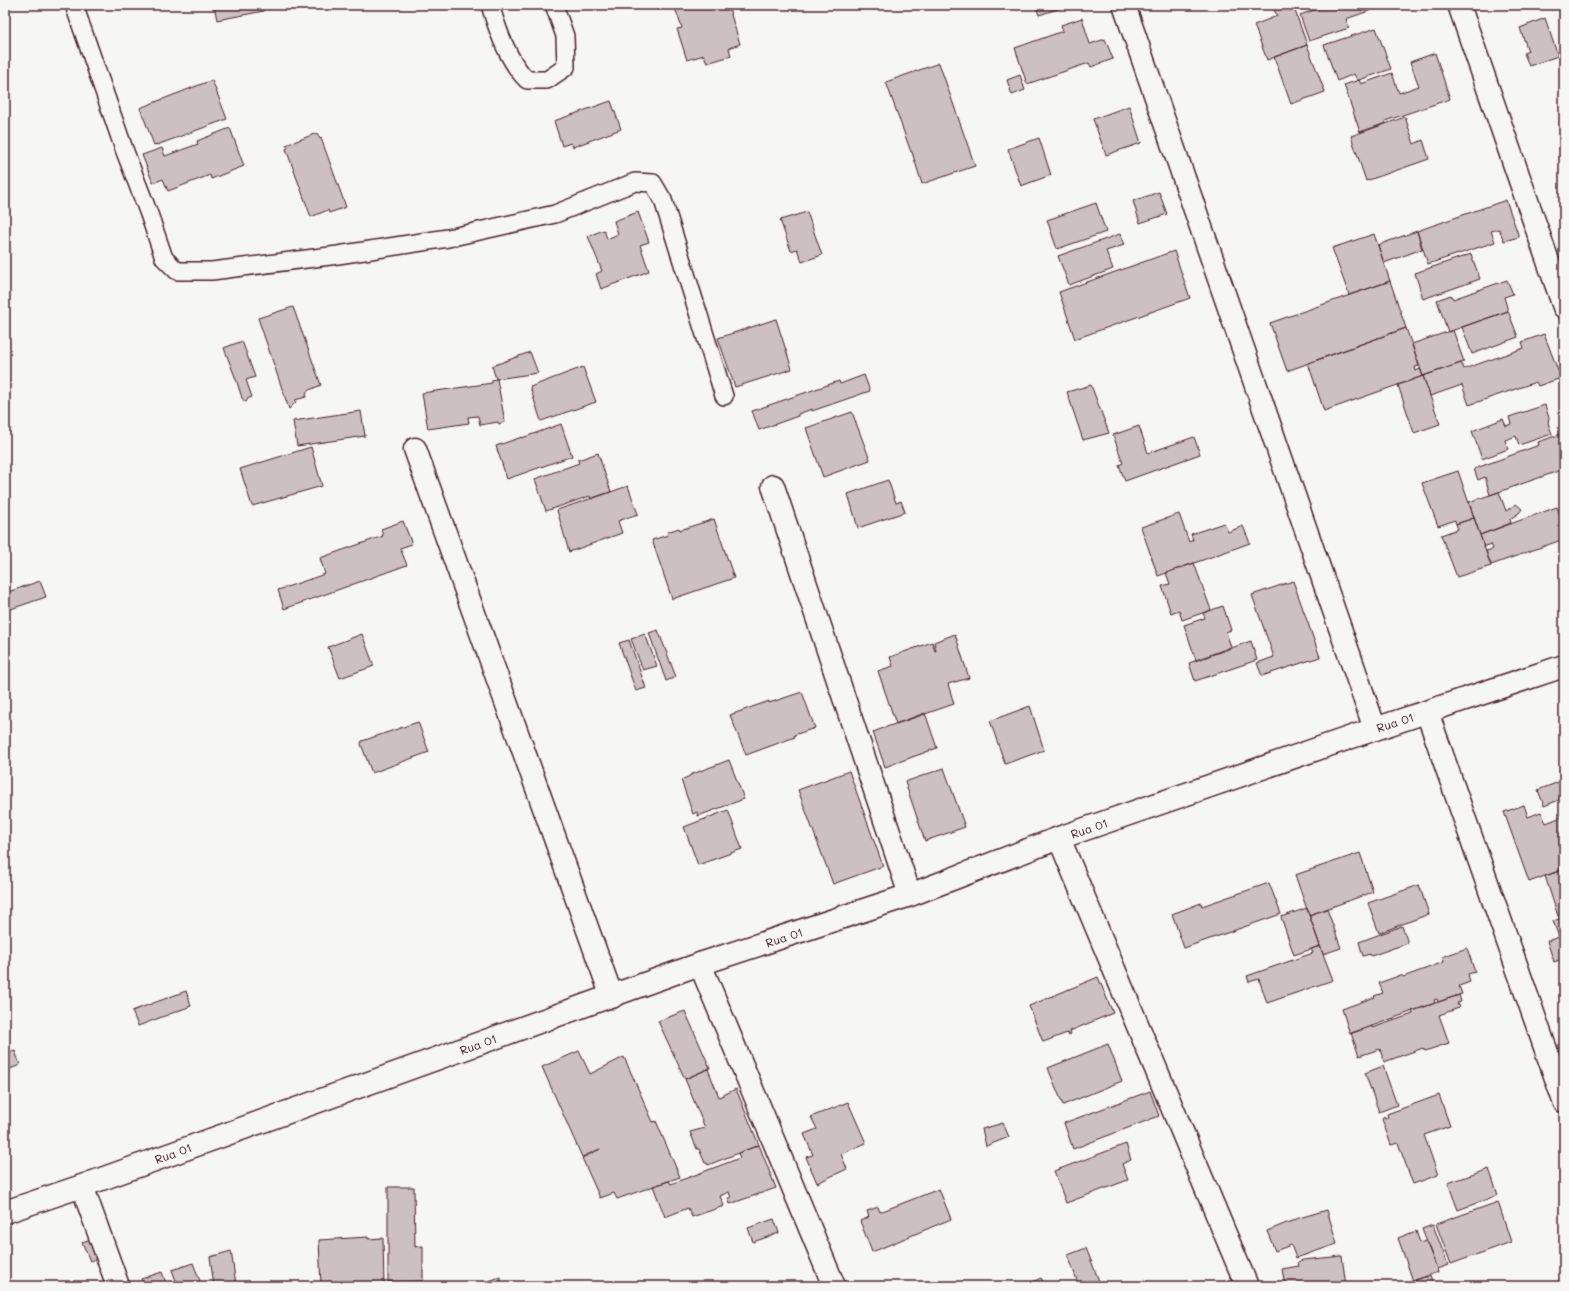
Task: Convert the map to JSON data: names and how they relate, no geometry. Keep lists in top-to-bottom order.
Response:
{
  "streets": {
    "street": ["Rua 01"]
  }
}
